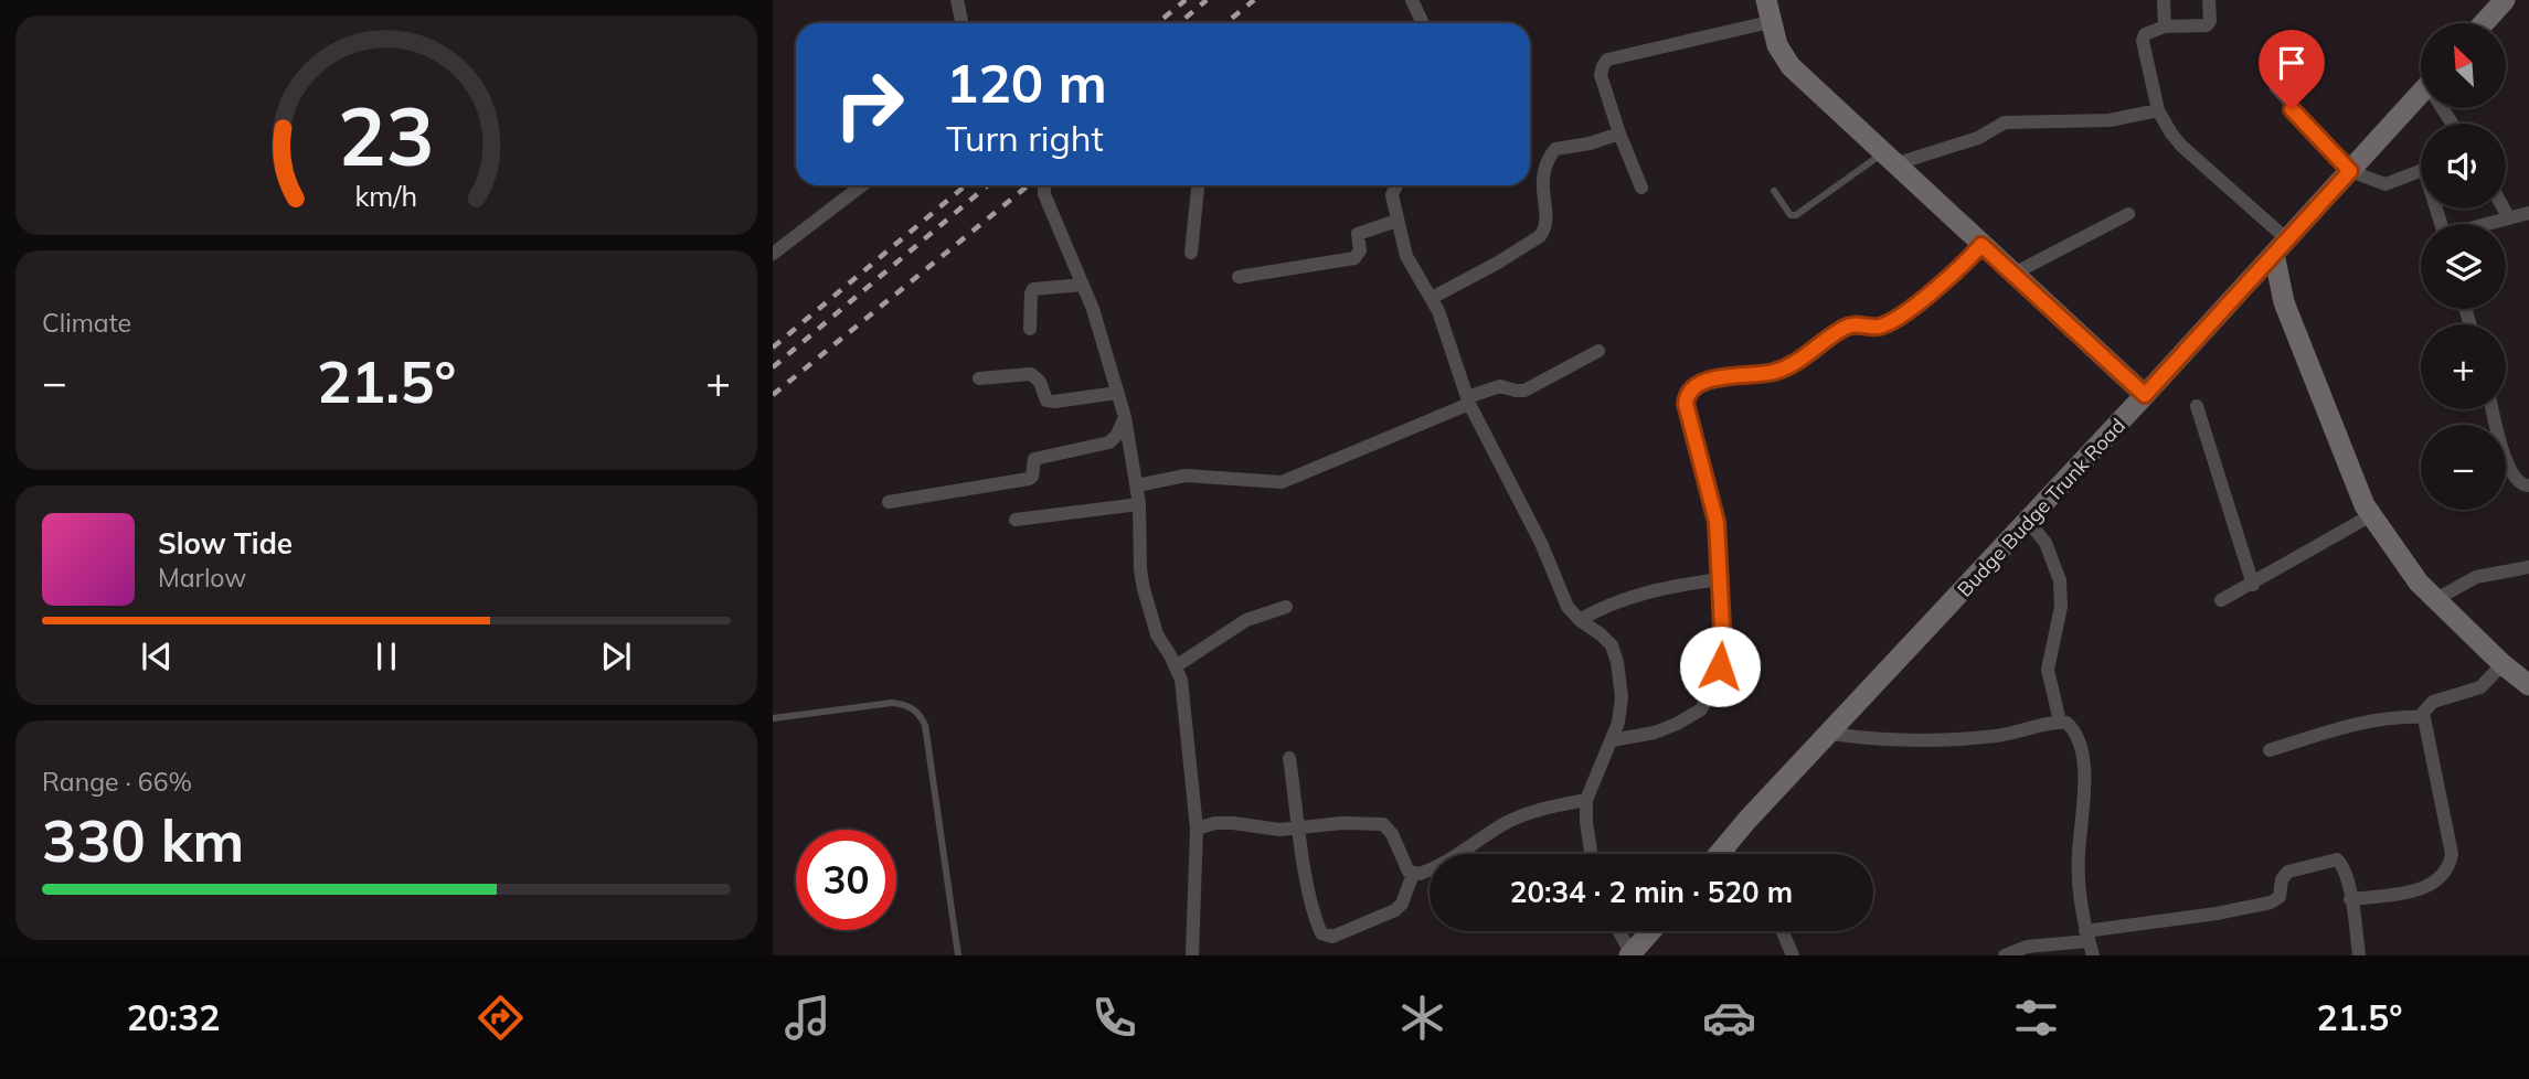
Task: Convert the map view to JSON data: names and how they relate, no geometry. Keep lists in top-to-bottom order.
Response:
{
  "streets": {
    "main road": ["Budge Budge Trunk Road"]
  },
  "north": "top left",
  "page": {
    "map_buttons": ["+", "−"],
    "turn": ["120 m", "Turn right"],
    "tile": [
      "Climate",
      ["Range · 66%", "330 km"]
    ],
    "heat": ["−", "21.5°", "+"],
    "song": ["Slow Tide", "Marlow"],
    "limit": "30",
    "trip": "20:34 · 2 min · 520 m",
    "tabs": ["20:32", "21.5°"],
    "gauge": ["23", "km/h"]
  }
}
